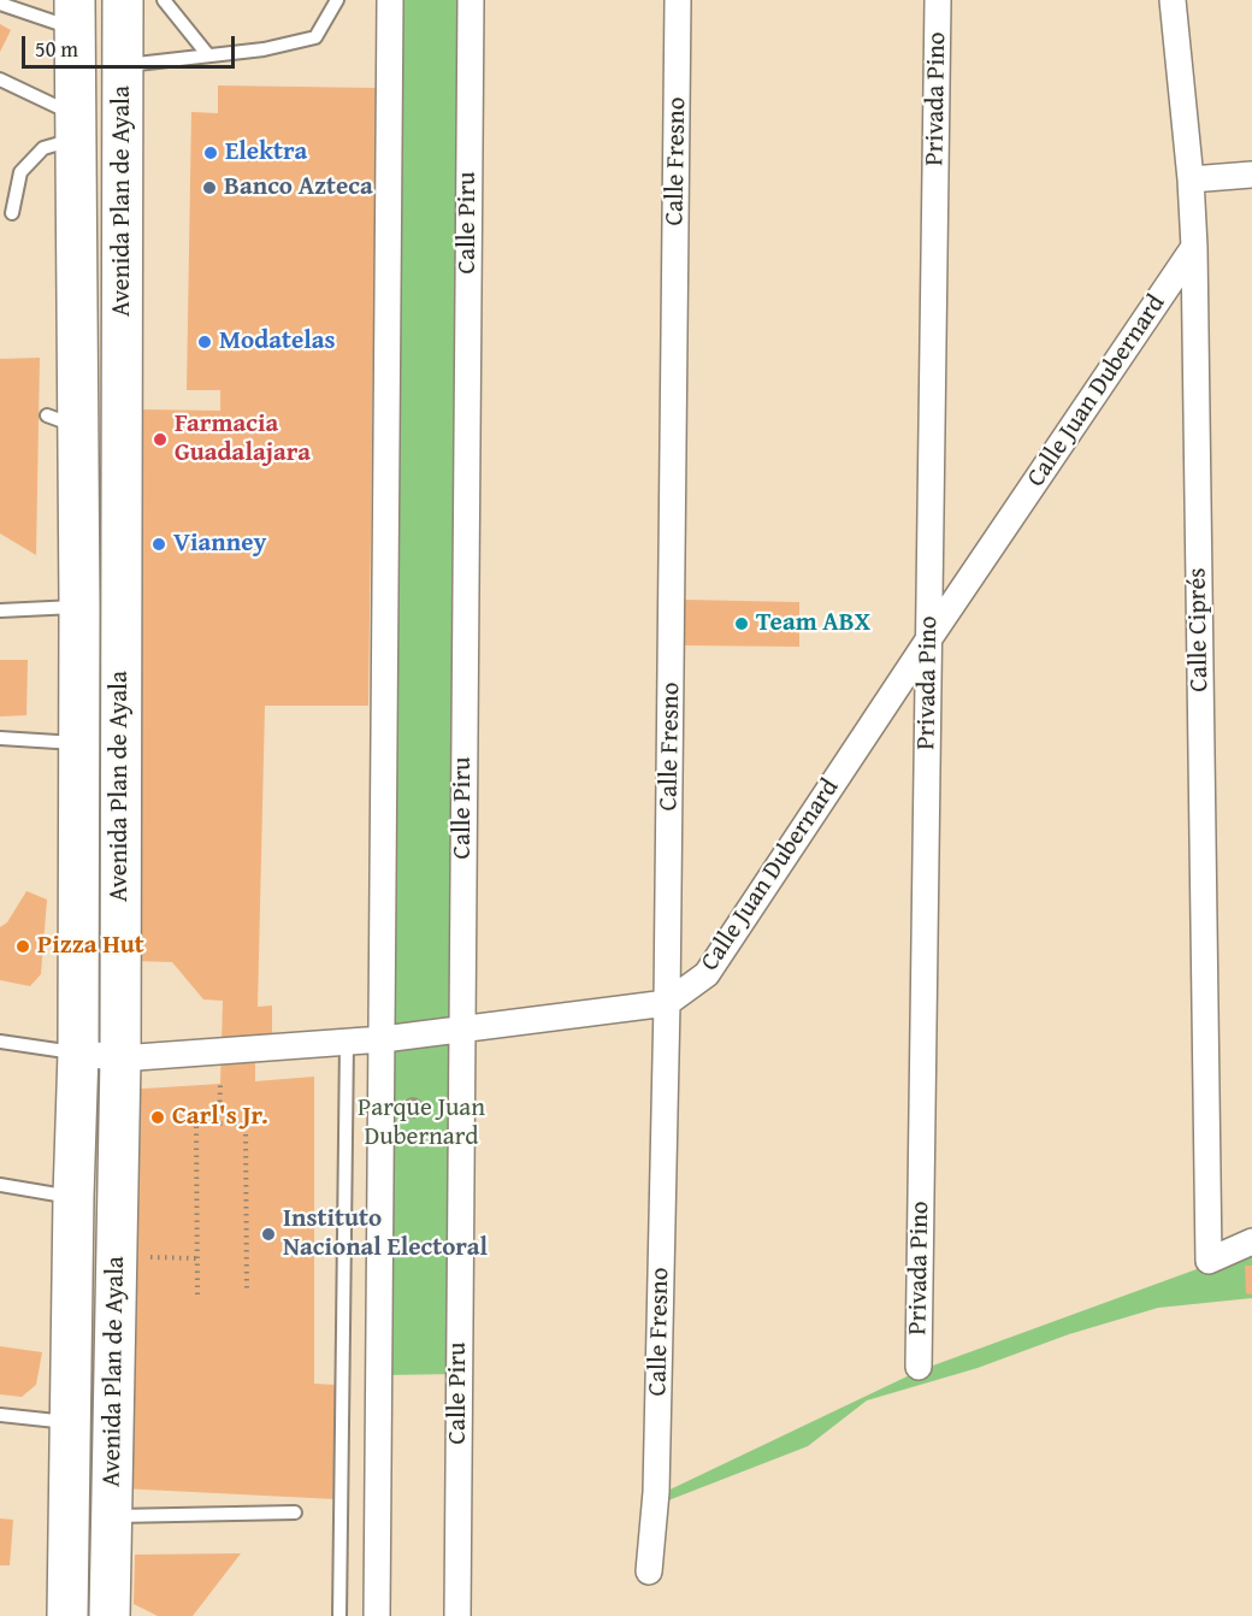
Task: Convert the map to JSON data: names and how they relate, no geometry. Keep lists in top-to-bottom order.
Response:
{
  "streets": {
    "main road": ["Avenida Plan de Ayala"],
    "street": [
      "Privada Pino",
      "Calle Fresno",
      "Calle Piru",
      "Calle Juan Dubernard",
      "Calle Ciprés"
    ]
  },
  "crossings": [
    ["Privada Pino", "Calle Juan Dubernard"],
    ["Calle Fresno", "Calle Juan Dubernard"],
    ["Avenida Plan de Ayala", "Calle Juan Dubernard"],
    ["Calle Piru", "Calle Juan Dubernard"],
    ["Calle Juan Dubernard", "Calle Ciprés"]
  ],
  "parks": ["Parque Juan Dubernard"],
  "places": [
    "Elektra",
    "Banco Azteca",
    "Modatelas",
    "Farmacia Guadalajara",
    "Vianney",
    "Team ABX",
    "Pizza Hut",
    "Carl's Jr.",
    "Instituto Nacional Electoral"
  ],
  "scale_bar": "50 m"
}
